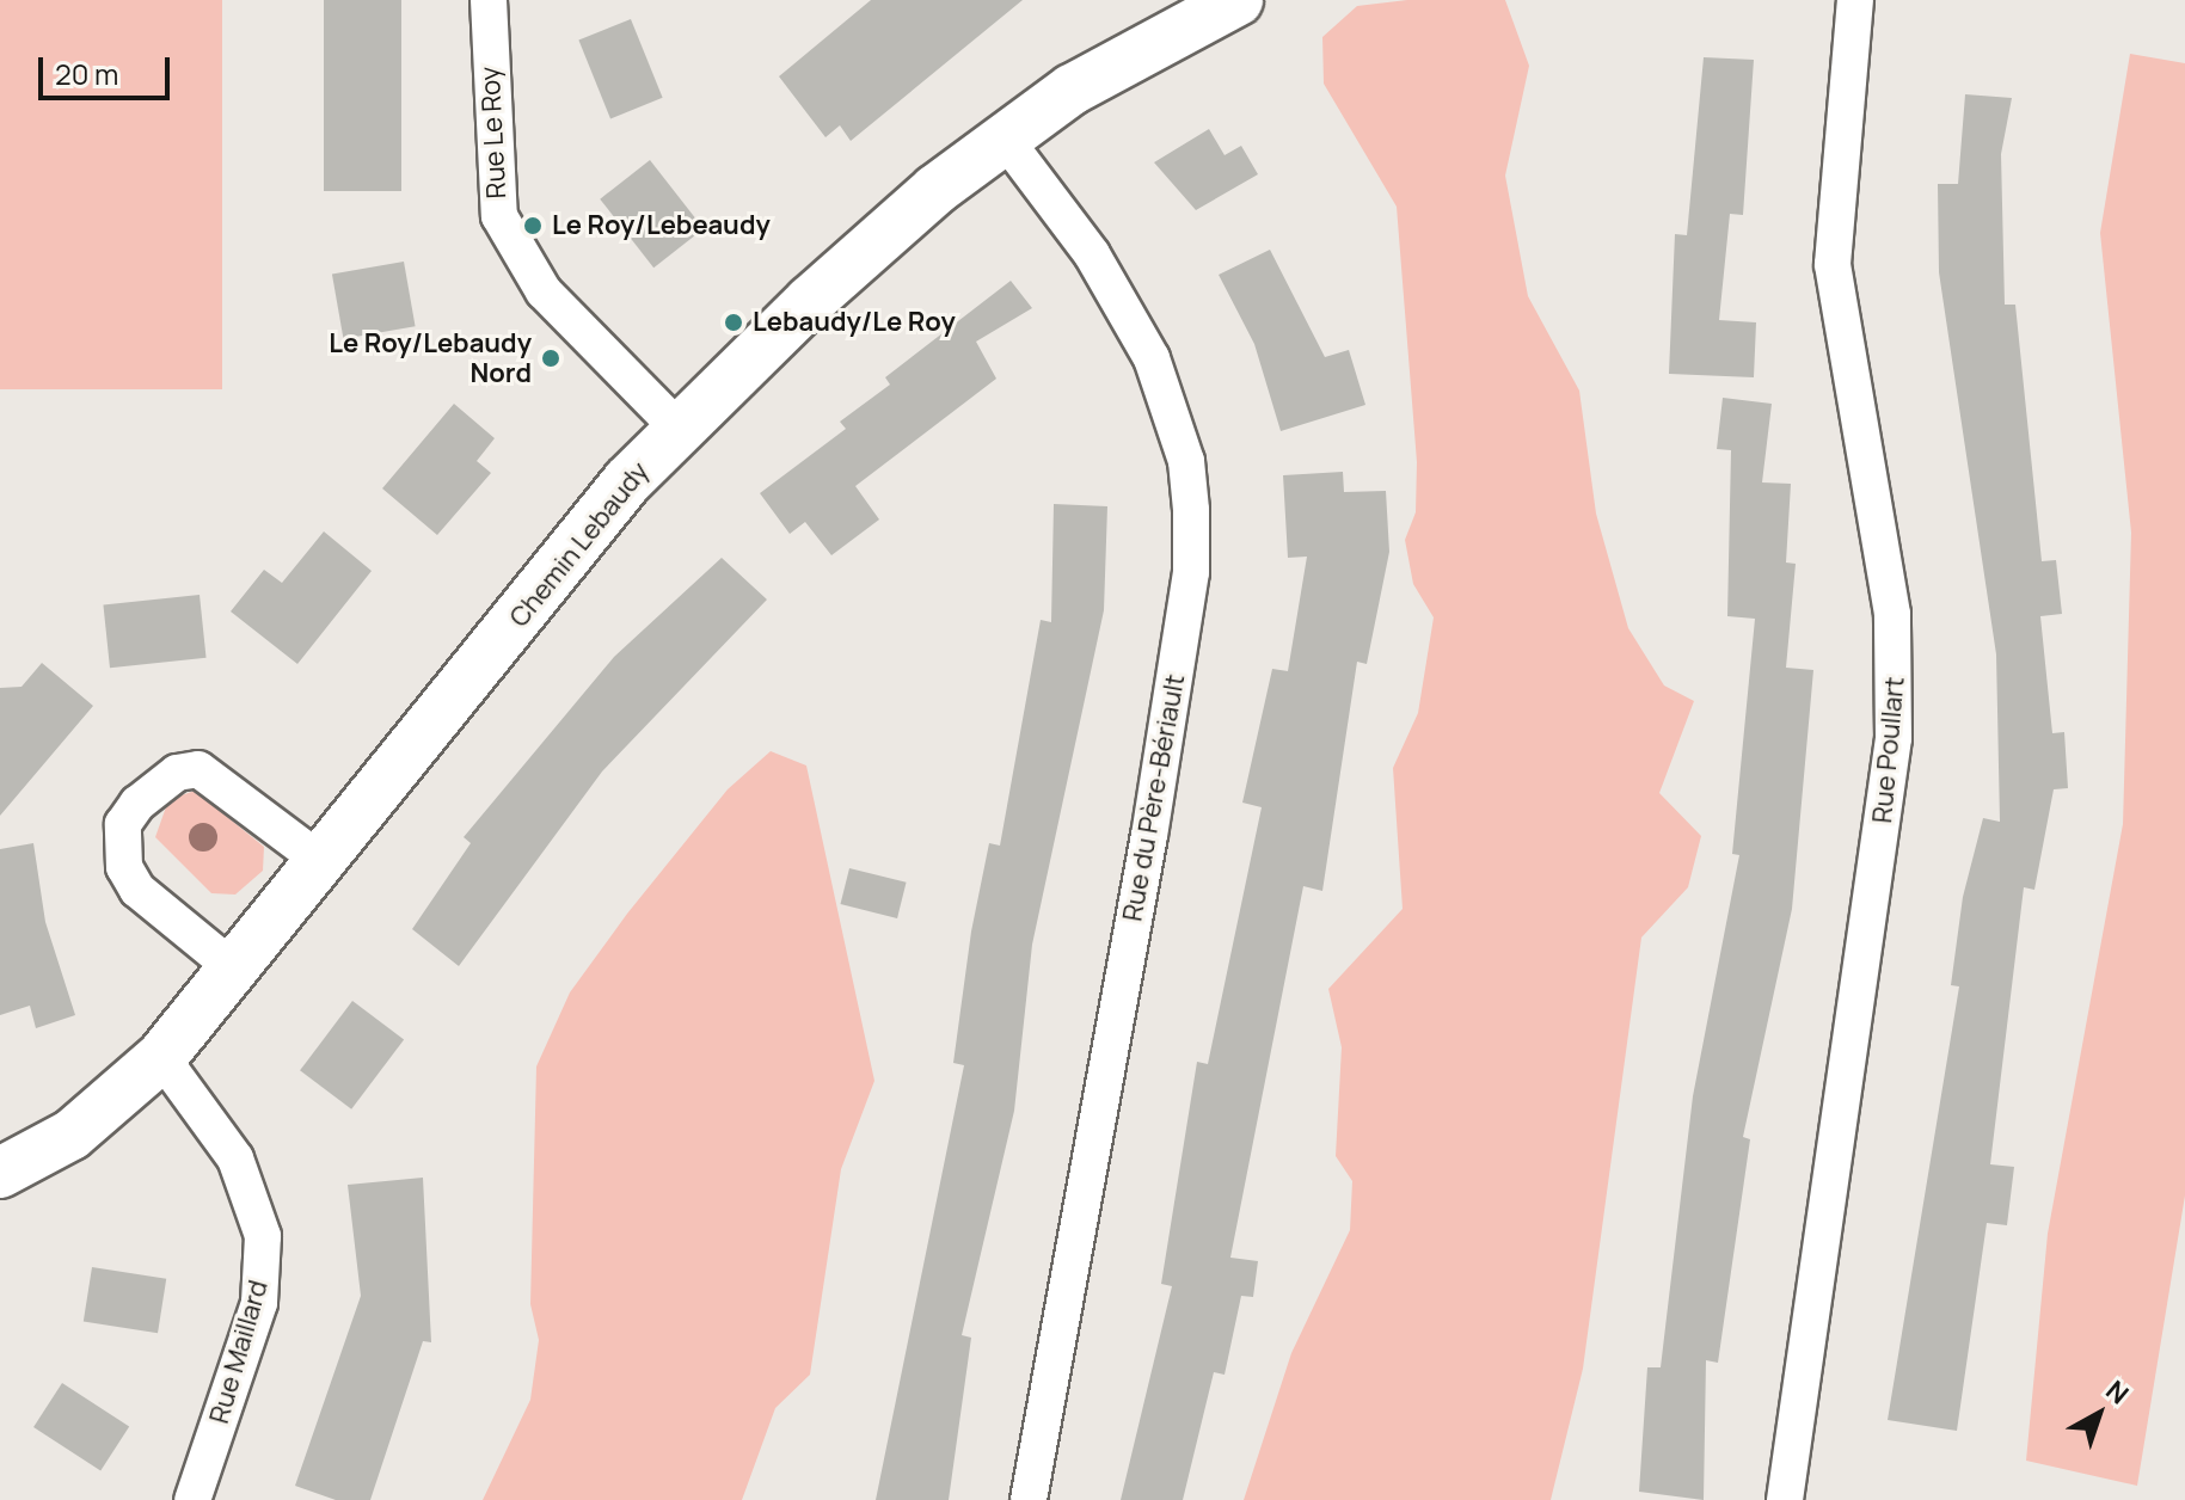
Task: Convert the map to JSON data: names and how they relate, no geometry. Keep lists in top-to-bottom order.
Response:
{
  "streets": {
    "street": [
      "Rue Le Roy",
      "Chemin Lebaudy",
      "Rue Poullart",
      "Rue du Père-Bériault",
      "Rue Maillard"
    ]
  },
  "crossings": [
    ["Rue Le Roy", "Chemin Lebaudy"],
    ["Chemin Lebaudy", "Rue du Père-Bériault"],
    ["Chemin Lebaudy", "Rue Maillard"]
  ],
  "places": ["Le Roy/Lebeaudy", "Lebaudy/Le Roy", "Le Roy/Lebaudy Nord"],
  "scale_bar": "20 m",
  "north": "top right"
}
